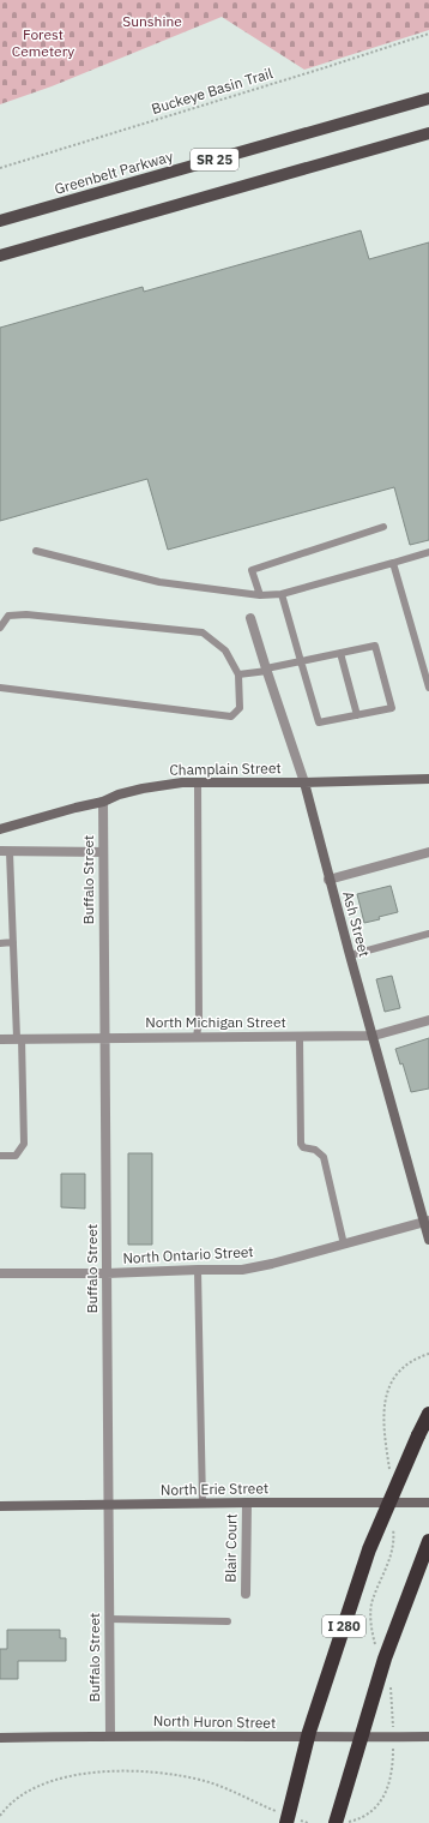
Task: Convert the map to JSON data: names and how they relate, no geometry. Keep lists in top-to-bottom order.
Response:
{
  "streets": {
    "highway": ["I 280"],
    "main road": ["SR 25", "Greenbelt Parkway"],
    "street": [
      "Champlain Street",
      "Buffalo Street",
      "Ash Street",
      "North Michigan Street",
      "North Ontario Street",
      "North Erie Street",
      "Blair Court",
      "North Huron Street"
    ],
    "path": ["Buckeye Basin Trail"]
  },
  "crossings": [
    ["Champlain Street", "Buffalo Street"],
    ["Champlain Street", "Ash Street"],
    ["Buffalo Street", "North Michigan Street"],
    ["Buffalo Street", "North Ontario Street"],
    ["Buffalo Street", "North Erie Street"],
    ["Buffalo Street", "North Huron Street"],
    ["Ash Street", "North Michigan Street"],
    ["Ash Street", "North Ontario Street"],
    ["North Erie Street", "Blair Court"]
  ],
  "parks": ["Sunshine", "Forest Cemetery"]
}
